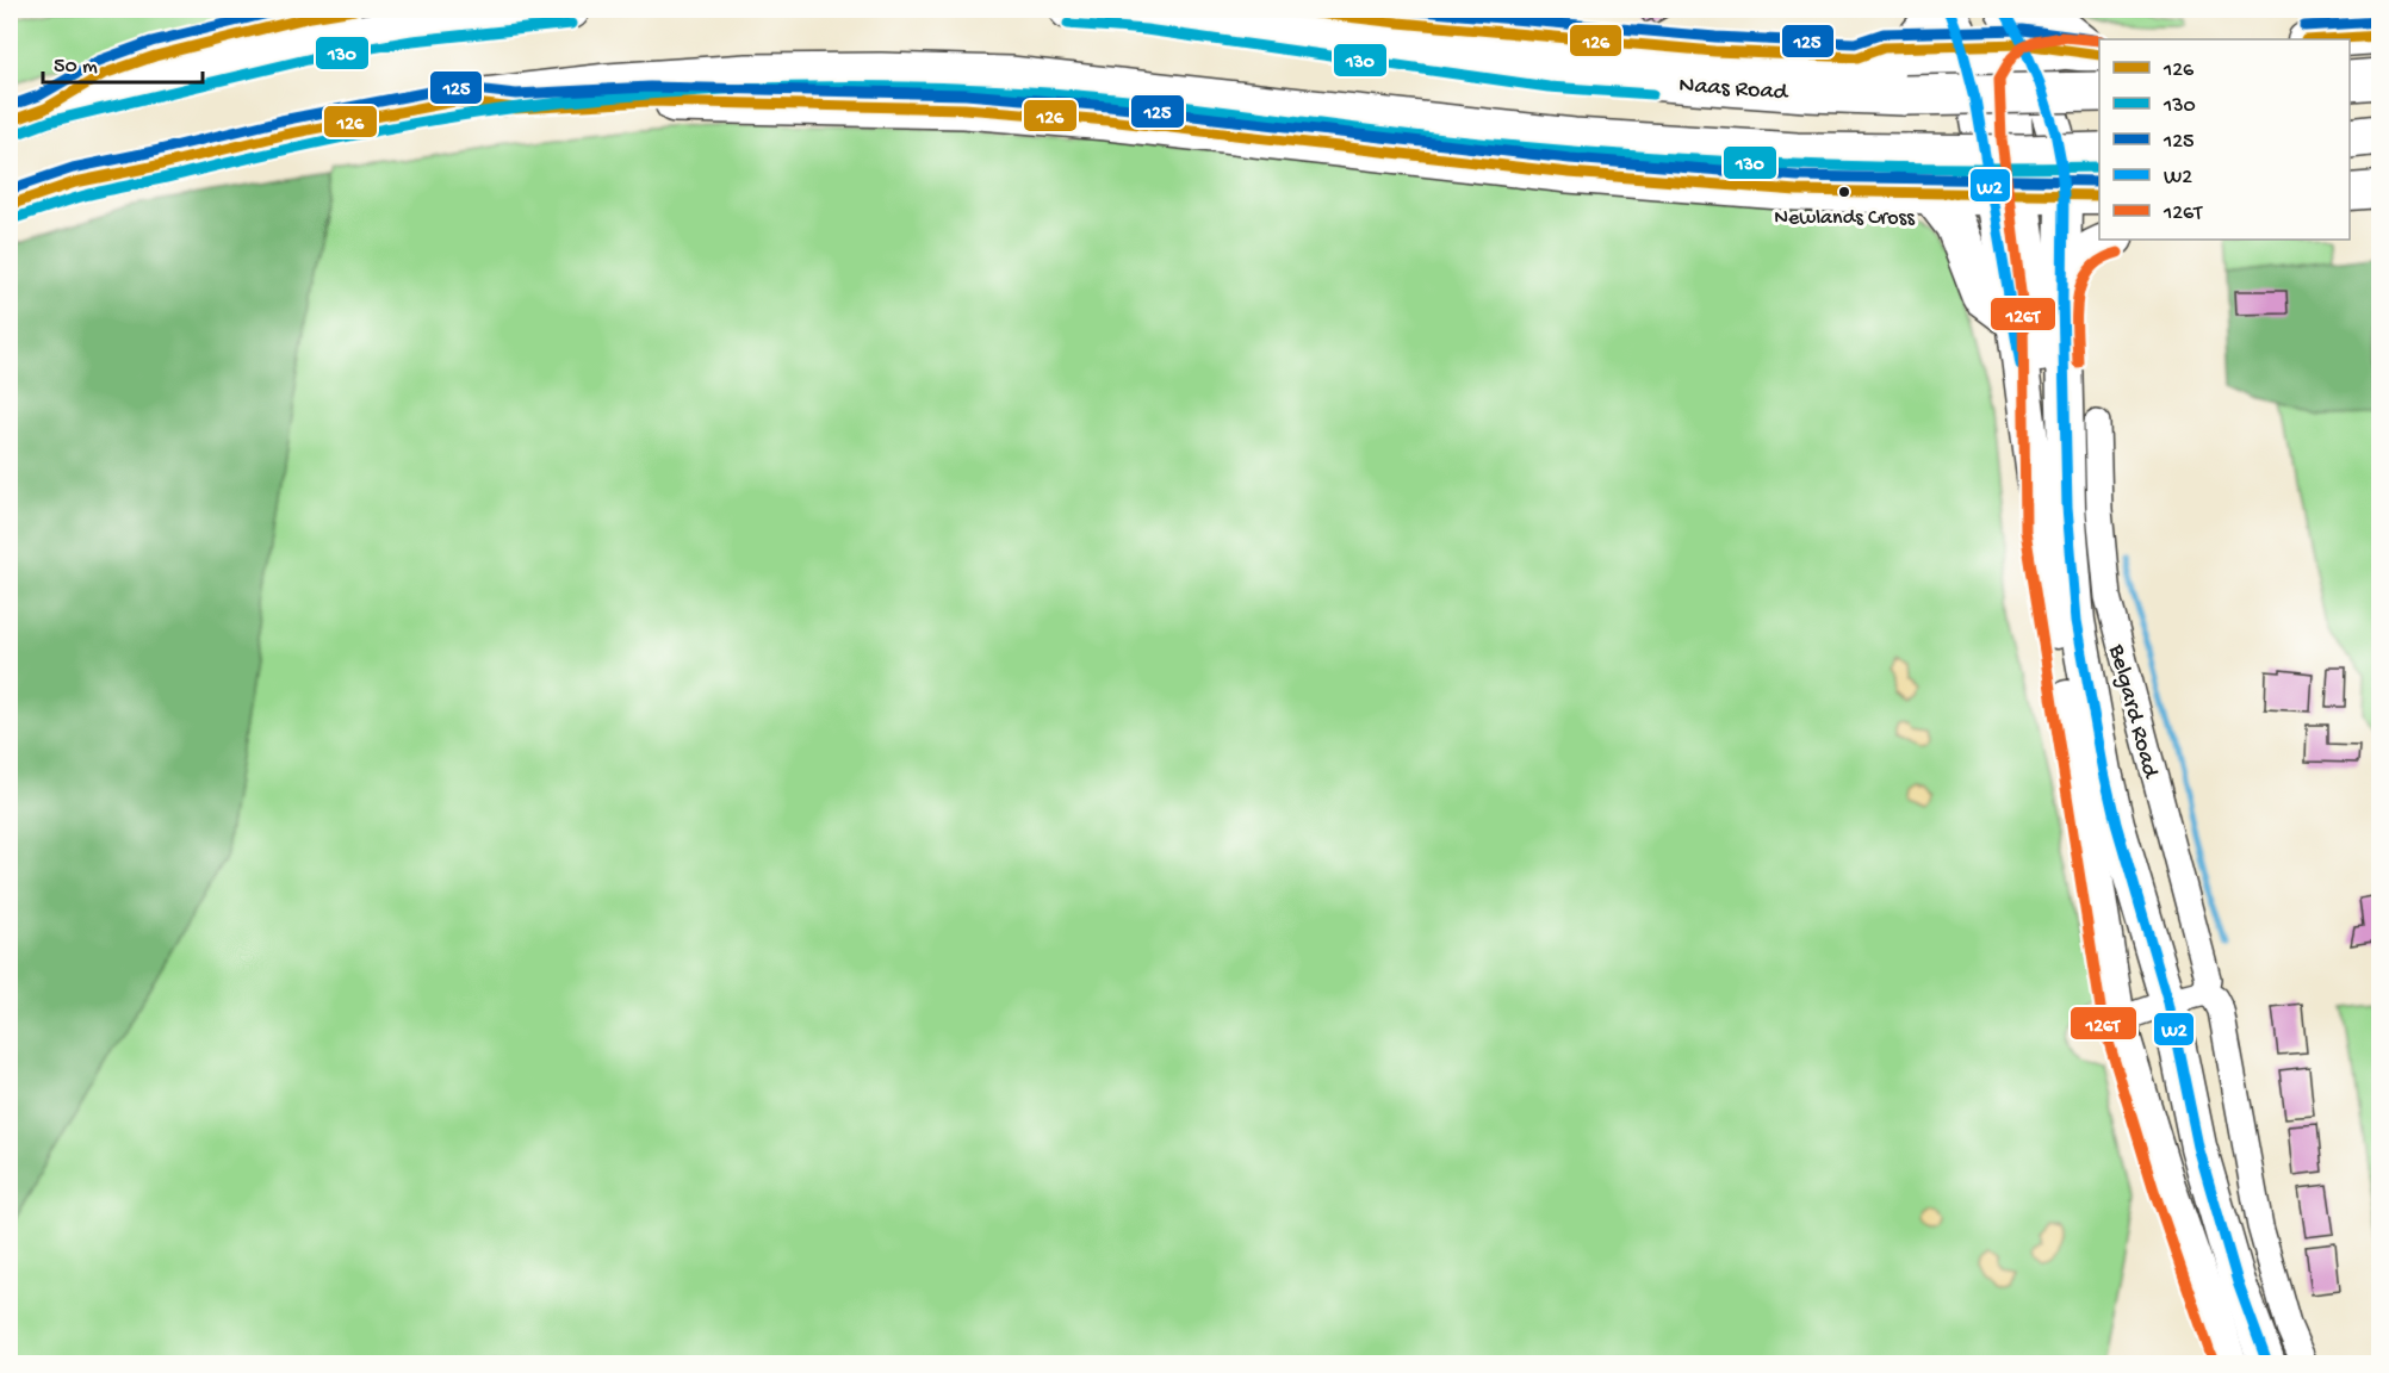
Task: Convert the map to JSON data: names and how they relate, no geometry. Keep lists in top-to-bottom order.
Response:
{
  "streets": {
    "highway": ["Naas Road"],
    "main road": ["Belgard Road"]
  },
  "places": ["Newlands Cross"],
  "lines": [
    "transit line 126",
    "transit line 125",
    "transit line W2",
    "transit line 130",
    "transit line 126T"
  ],
  "legend": [
    "126",
    "130",
    "125",
    "W2",
    "126T"
  ],
  "scale_bar": "50 m"
}
